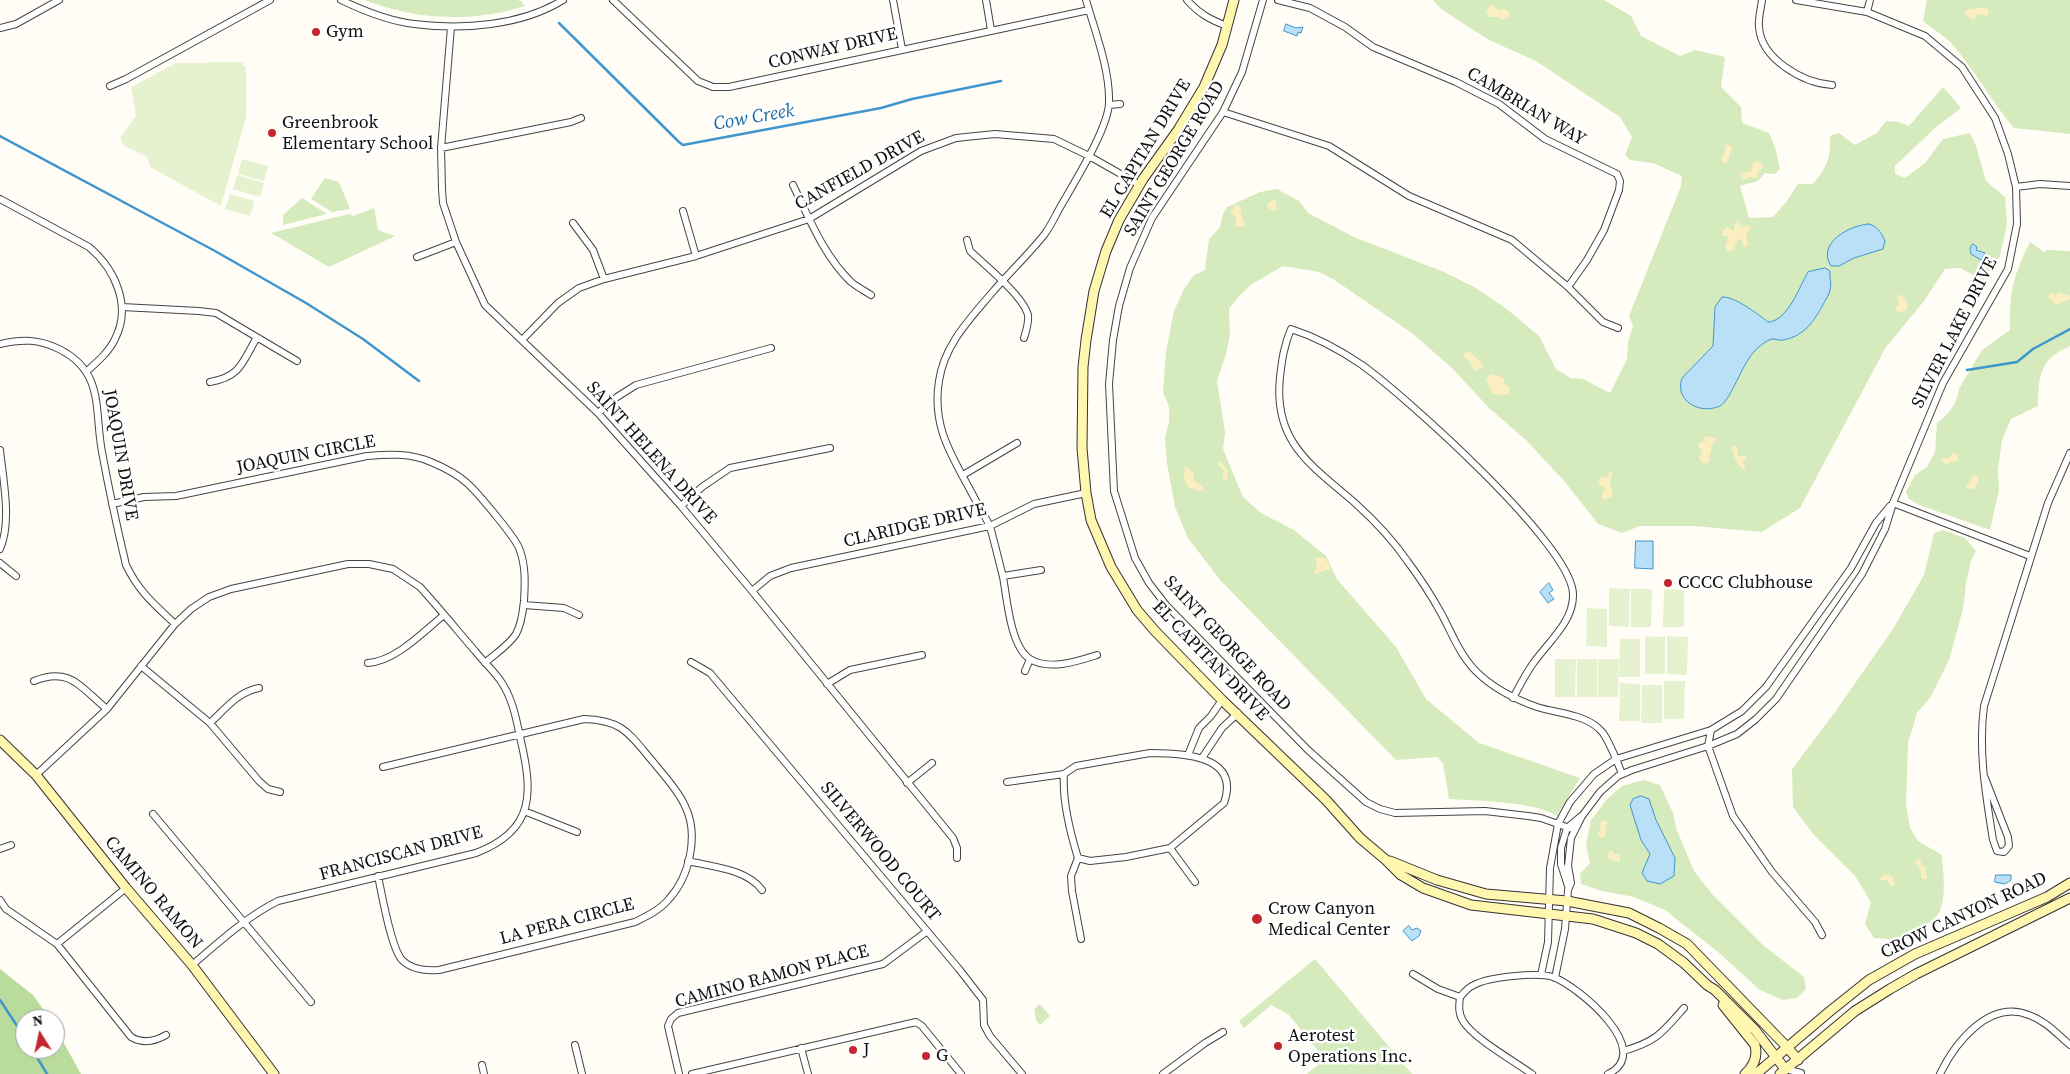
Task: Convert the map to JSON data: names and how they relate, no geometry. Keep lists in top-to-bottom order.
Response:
{
  "streets": {
    "street": [
      "CONWAY DRIVE",
      "CAMBRIAN WAY",
      "EL CAPITAN DRIVE",
      "SAINT GEORGE ROAD",
      "CANFIELD DRIVE",
      "SILVER LAKE DRIVE",
      "SAINT HELENA DRIVE",
      "JOAQUIN DRIVE",
      "JOAQUIN CIRCLE",
      "CLARIDGE DRIVE",
      "SILVERWOOD COURT",
      "FRANCISCAN DRIVE",
      "CAMINO RAMON",
      "CROW CANYON ROAD",
      "LA PERA CIRCLE",
      "CAMINO RAMON PLACE"
    ]
  },
  "crossings": [
    ["EL CAPITAN DRIVE", "CANFIELD DRIVE"],
    ["EL CAPITAN DRIVE", "SILVER LAKE DRIVE"],
    ["EL CAPITAN DRIVE", "CLARIDGE DRIVE"],
    ["EL CAPITAN DRIVE", "CROW CANYON ROAD"],
    ["SAINT GEORGE ROAD", "SILVER LAKE DRIVE"],
    ["CANFIELD DRIVE", "SAINT HELENA DRIVE"],
    ["SAINT HELENA DRIVE", "CLARIDGE DRIVE"],
    ["JOAQUIN DRIVE", "JOAQUIN CIRCLE"],
    ["JOAQUIN DRIVE", "FRANCISCAN DRIVE"],
    ["JOAQUIN CIRCLE", "FRANCISCAN DRIVE"],
    ["SILVERWOOD COURT", "CAMINO RAMON PLACE"],
    ["FRANCISCAN DRIVE", "CAMINO RAMON"],
    ["FRANCISCAN DRIVE", "LA PERA CIRCLE"]
  ],
  "water": ["Cow Creek"],
  "places": [
    "Gym",
    "Greenbrook Elementary School",
    "CCCC Clubhouse",
    "Crow Canyon Medical Center",
    "Aerotest Operations Inc.",
    "J",
    "G"
  ],
  "north": "top"
}
